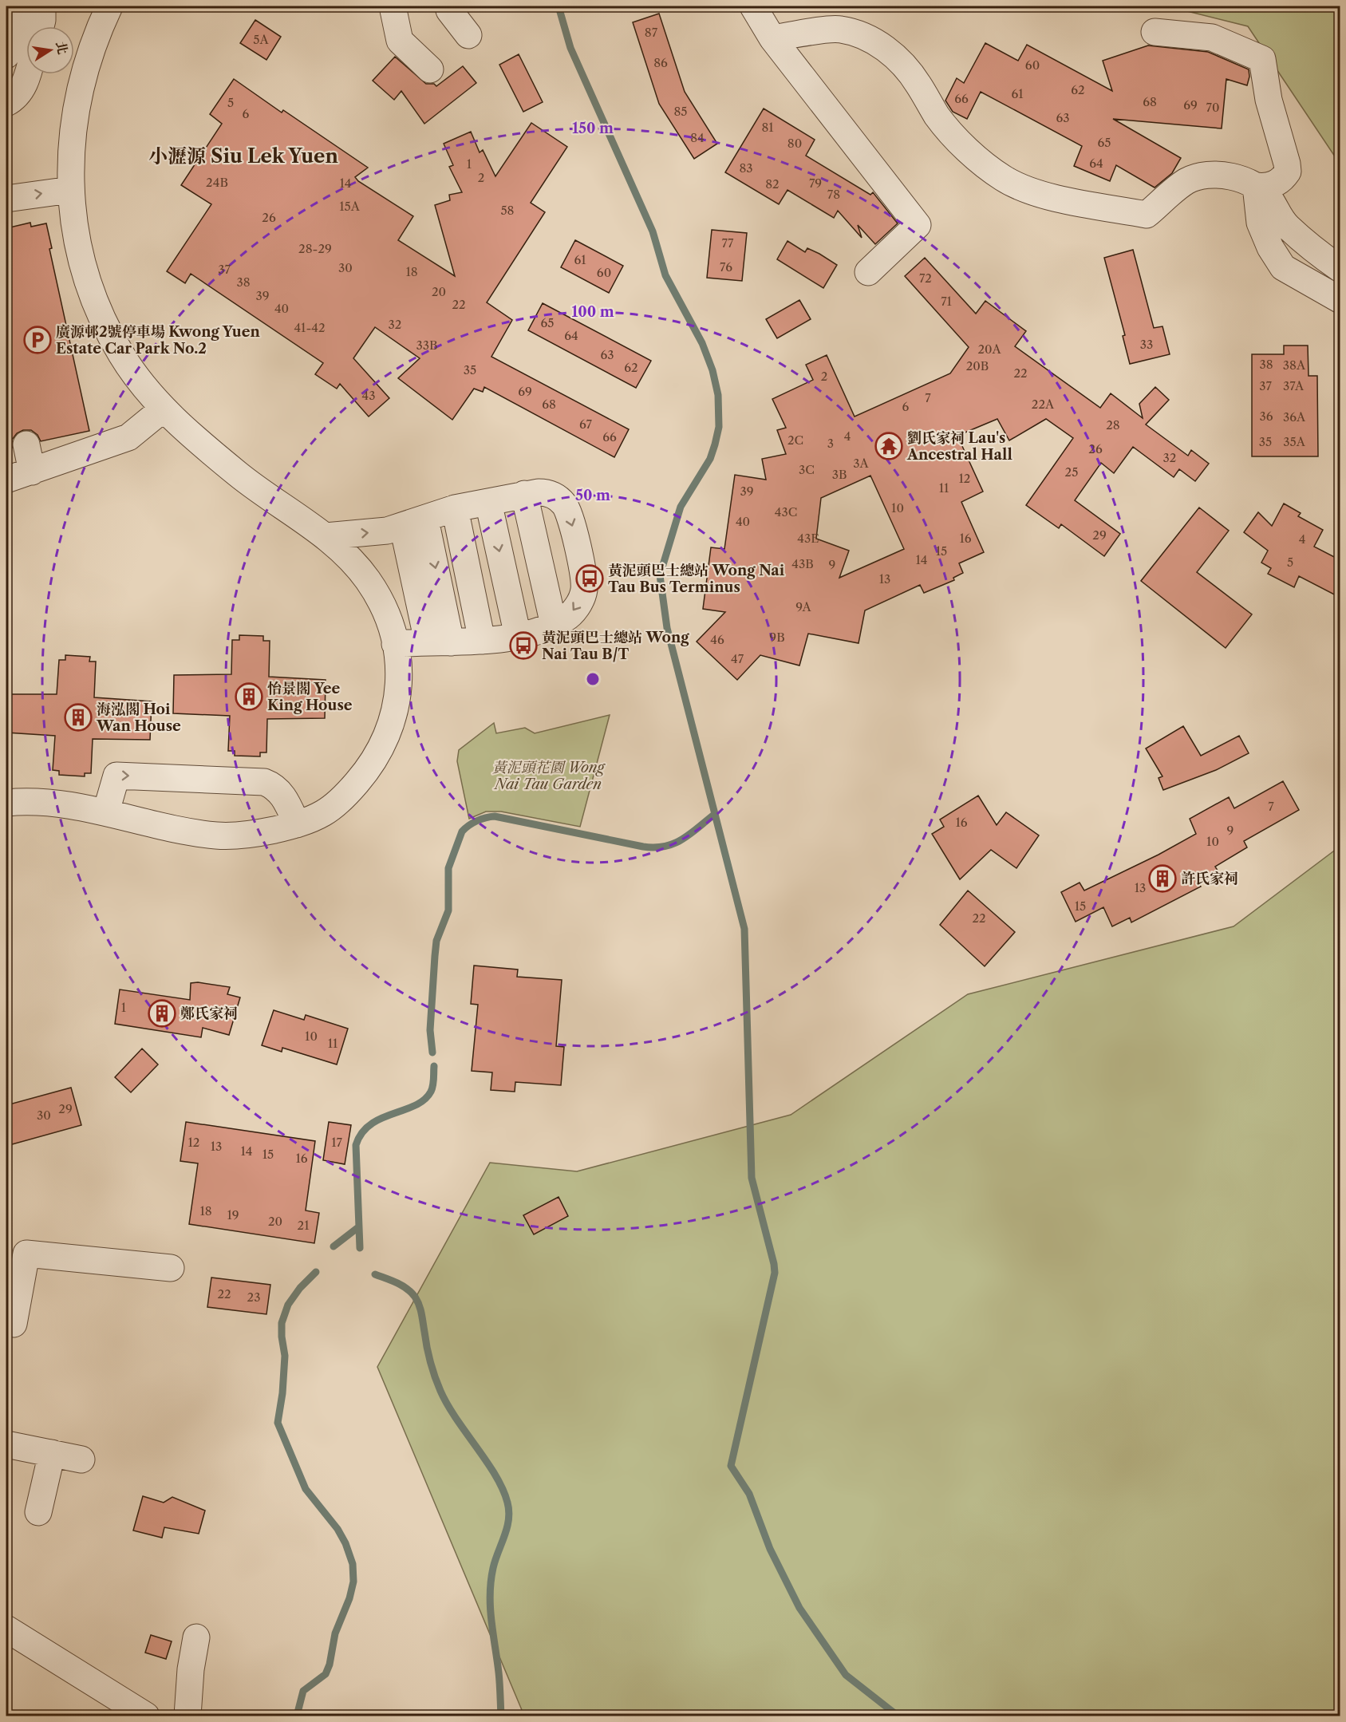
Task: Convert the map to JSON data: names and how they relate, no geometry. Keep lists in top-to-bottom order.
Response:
{
  "districts": ["小瀝源 Siu Lek Yuen"],
  "parks": ["黃泥頭花園 Wong Nai Tau Garden"],
  "places": {
    "parking": ["廣源邨2號停車場 Kwong Yuen Estate Car Park No.2"],
    "temple": ["劉氏家祠 Lau's Ancestral Hall"],
    "bus stop": ["黃泥頭巴士總站 Wong Nai Tau Bus Terminus", "黃泥頭巴士總站 Wong Nai Tau B/T"],
    "building": [
      "怡景閣 Yee King House",
      "海泓閣 Hoi Wan House",
      "許氏家祠",
      "鄭氏家祠"
    ]
  },
  "house_numbers": [
    "87",
    "5A",
    "86",
    "60",
    "62",
    "61",
    "66",
    "68",
    "5",
    "69",
    "70",
    "85",
    "6",
    "63",
    "81",
    "84",
    "65",
    "80",
    "64",
    "1",
    "83",
    "2",
    "24B",
    "14",
    "79",
    "82",
    "78",
    "15A",
    "58",
    "26",
    "77",
    "28-29",
    "61",
    "76",
    "30",
    "37",
    "18",
    "60",
    "72",
    "38",
    "20",
    "39",
    "71",
    "22",
    "40",
    "65",
    "32",
    "41-42",
    "64",
    "33",
    "33B",
    "20A",
    "63",
    "38",
    "38A",
    "20B",
    "62",
    "35",
    "22",
    "2",
    "37",
    "37A",
    "69",
    "43",
    "7",
    "68",
    "22A",
    "6",
    "36",
    "36A",
    "67",
    "28",
    "4",
    "66",
    "2C",
    "35",
    "35A",
    "3",
    "26",
    "32",
    "3A",
    "3C",
    "25",
    "3B",
    "12",
    "11",
    "39",
    "10",
    "43C",
    "40",
    "29",
    "43E",
    "16",
    "4",
    "15",
    "14",
    "5",
    "43B",
    "9",
    "13",
    "9A",
    "9B",
    "46",
    "47",
    "7",
    "16",
    "9",
    "10",
    "13",
    "15",
    "22",
    "1",
    "10",
    "11",
    "29",
    "30",
    "12",
    "17",
    "13",
    "14",
    "15",
    "16",
    "18",
    "19",
    "20",
    "21",
    "22",
    "23"
  ],
  "north": "right",
  "rings": ["150 m", "100 m", "50 m"]
}
